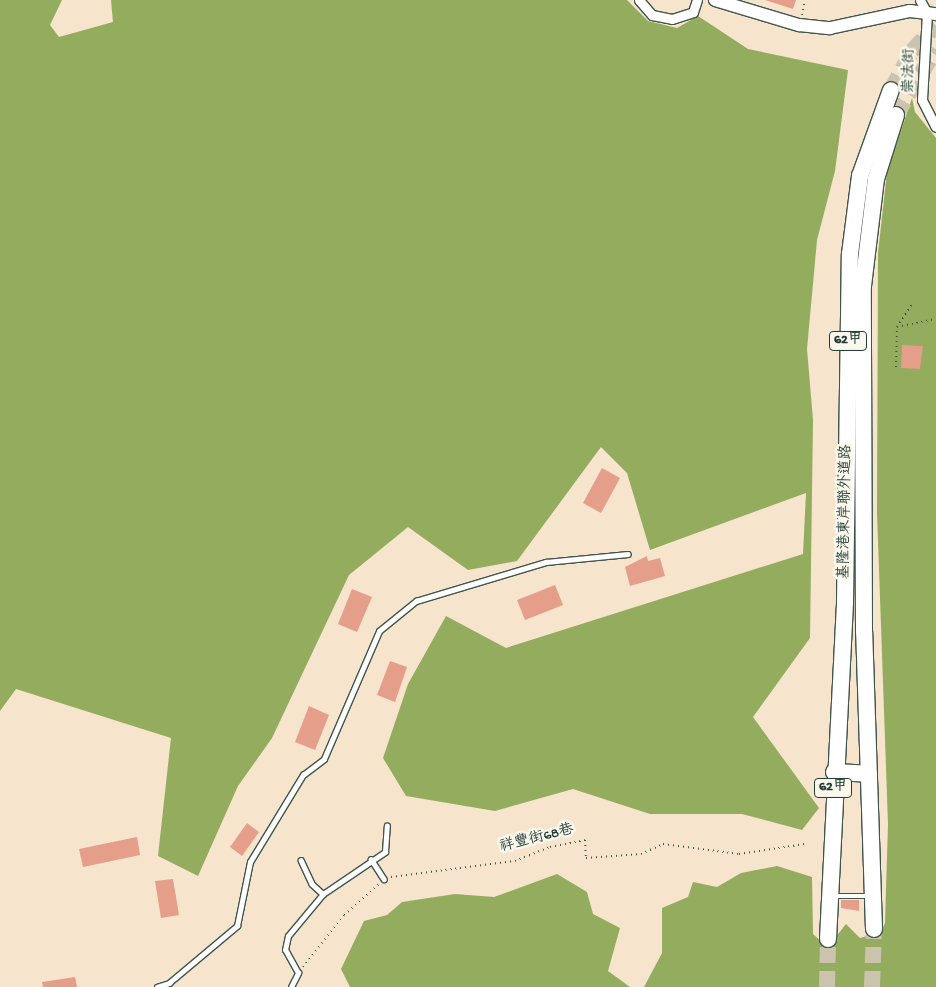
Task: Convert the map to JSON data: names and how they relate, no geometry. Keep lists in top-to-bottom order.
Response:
{
  "streets": {
    "highway": ["62甲", "基隆港東岸聯外道路"],
    "street": ["崇法街"],
    "path": ["祥豐街68巷"]
  }
}
